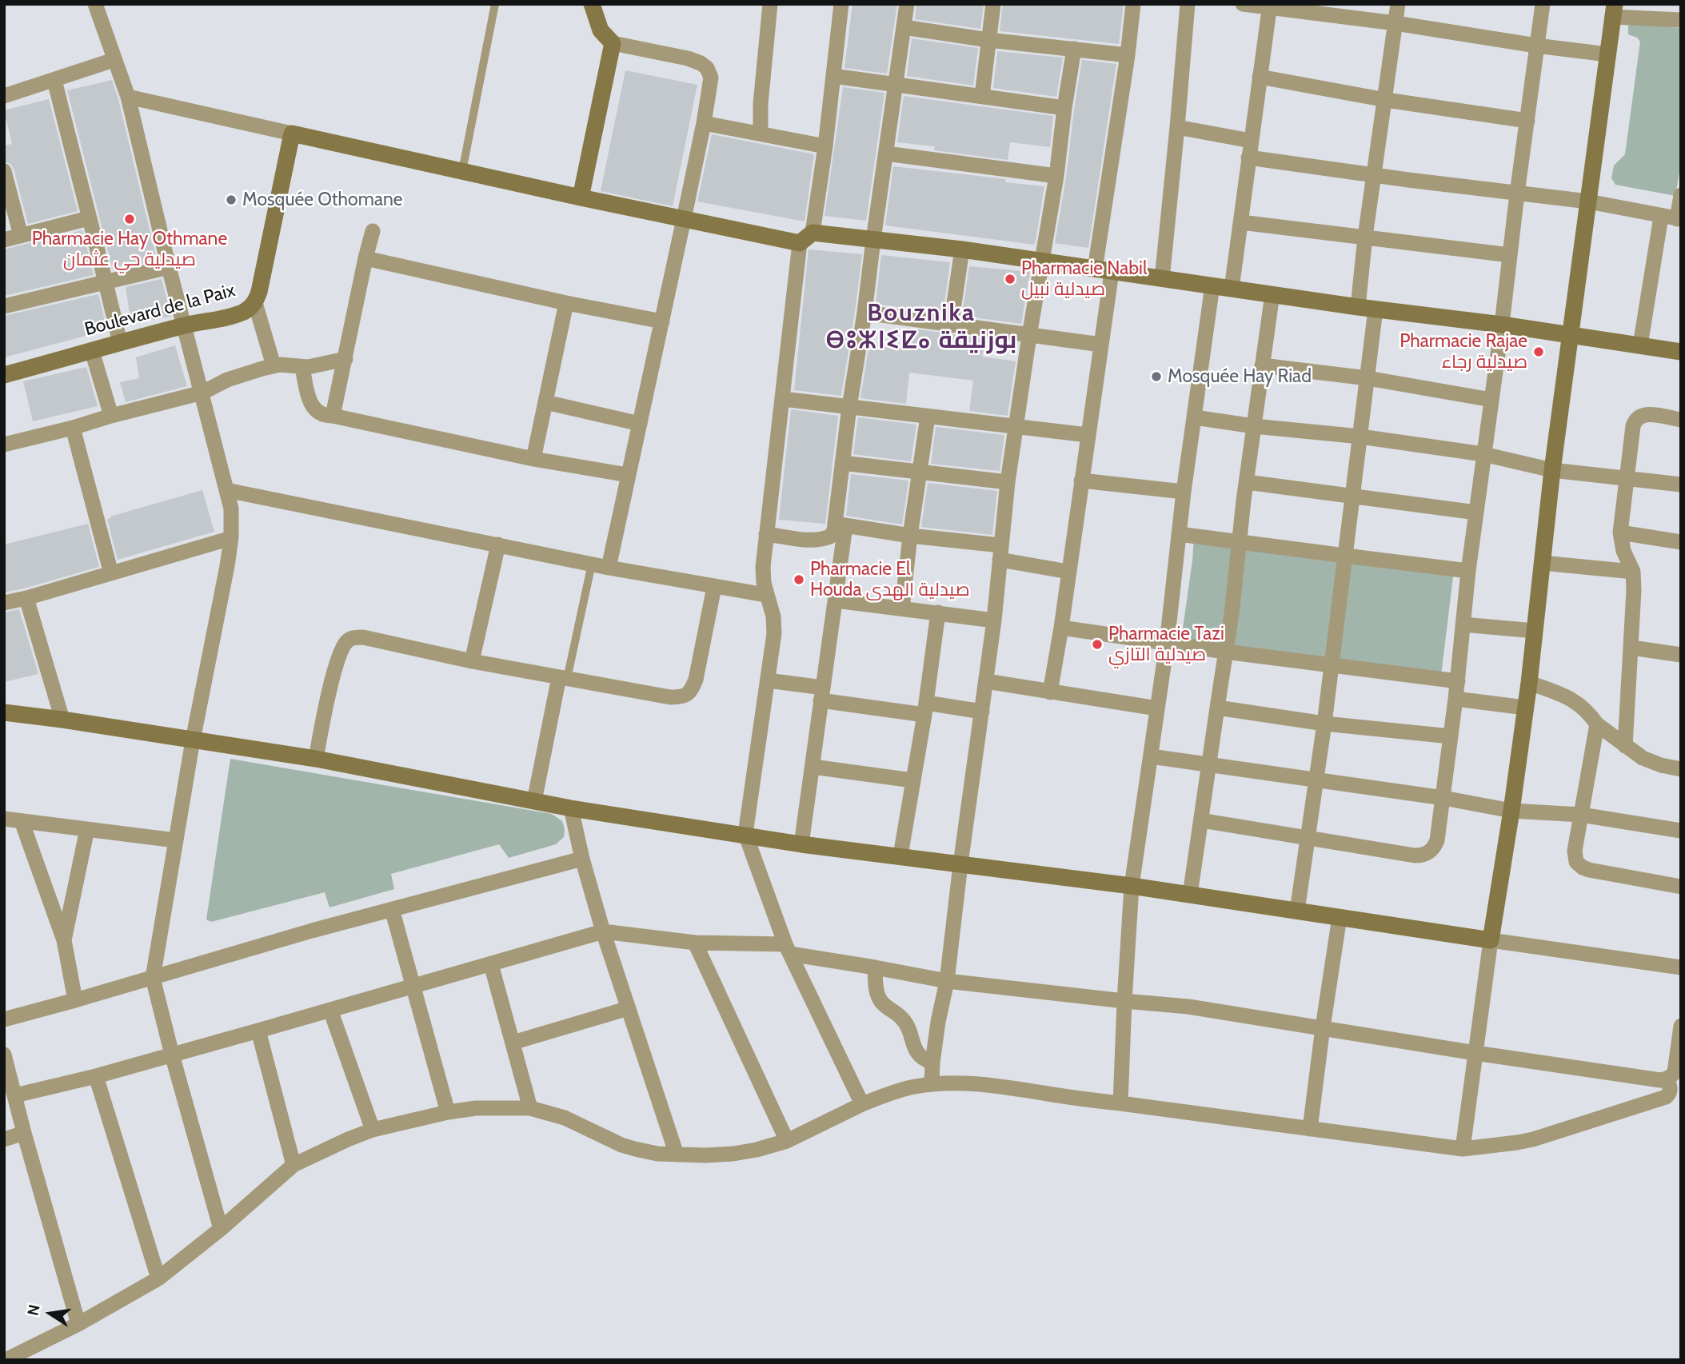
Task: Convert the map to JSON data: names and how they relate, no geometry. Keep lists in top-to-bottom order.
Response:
{
  "streets": {
    "street": ["Boulevard de la Paix"]
  },
  "districts": ["Bouznika ⴱⵓⵣⵏⵉⵇⴰ بوزنيقة"],
  "places": [
    "Mosquée Othomane",
    "Pharmacie Hay Othmane صيدلية حي عثمان",
    "Pharmacie Nabil صيدلية نبيل",
    "Pharmacie Rajae صيدلية رجاء",
    "Mosquée Hay Riad",
    "Pharmacie El Houda صيدلية الهدى",
    "Pharmacie Tazi صيدلية التازي"
  ],
  "north": "left"
}
